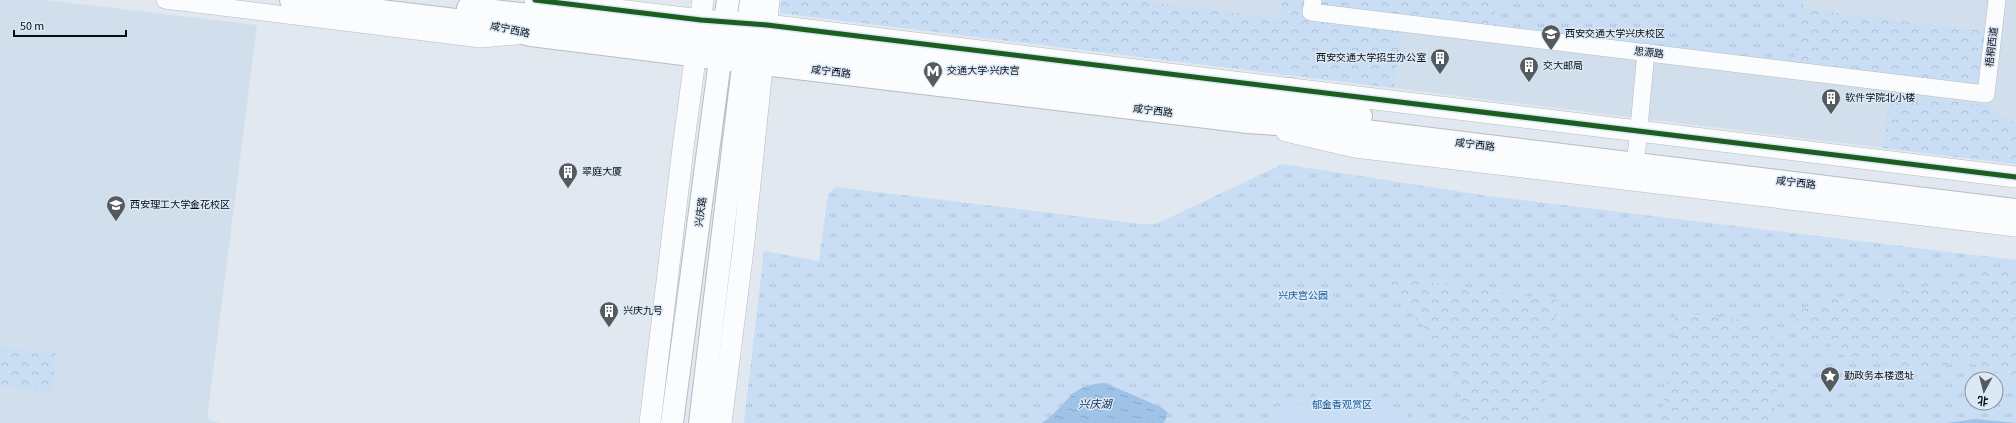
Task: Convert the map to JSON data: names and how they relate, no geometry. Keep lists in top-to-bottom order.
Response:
{
  "streets": {
    "main road": ["咸宁西路", "兴庆路"],
    "street": ["梧桐西道", "思源路"]
  },
  "crossings": [
    ["咸宁西路", "兴庆路"],
    ["梧桐西道", "思源路"]
  ],
  "water": ["兴庆湖"],
  "parks": ["兴庆宫公园", "郁金香观赏区"],
  "places": {
    "school or university": ["西安交通大学兴庆校区", "西安理工大学金花校区"],
    "building": [
      "西安交通大学招生办公室",
      "交大邮局",
      "软件学院北小楼",
      "翠庭大厦",
      "兴庆九号"
    ],
    "metro station": ["交通大学·兴庆宫"],
    "place": ["勤政务本楼遗址"]
  },
  "scale_bar": "50 m",
  "north": "bottom"
}
